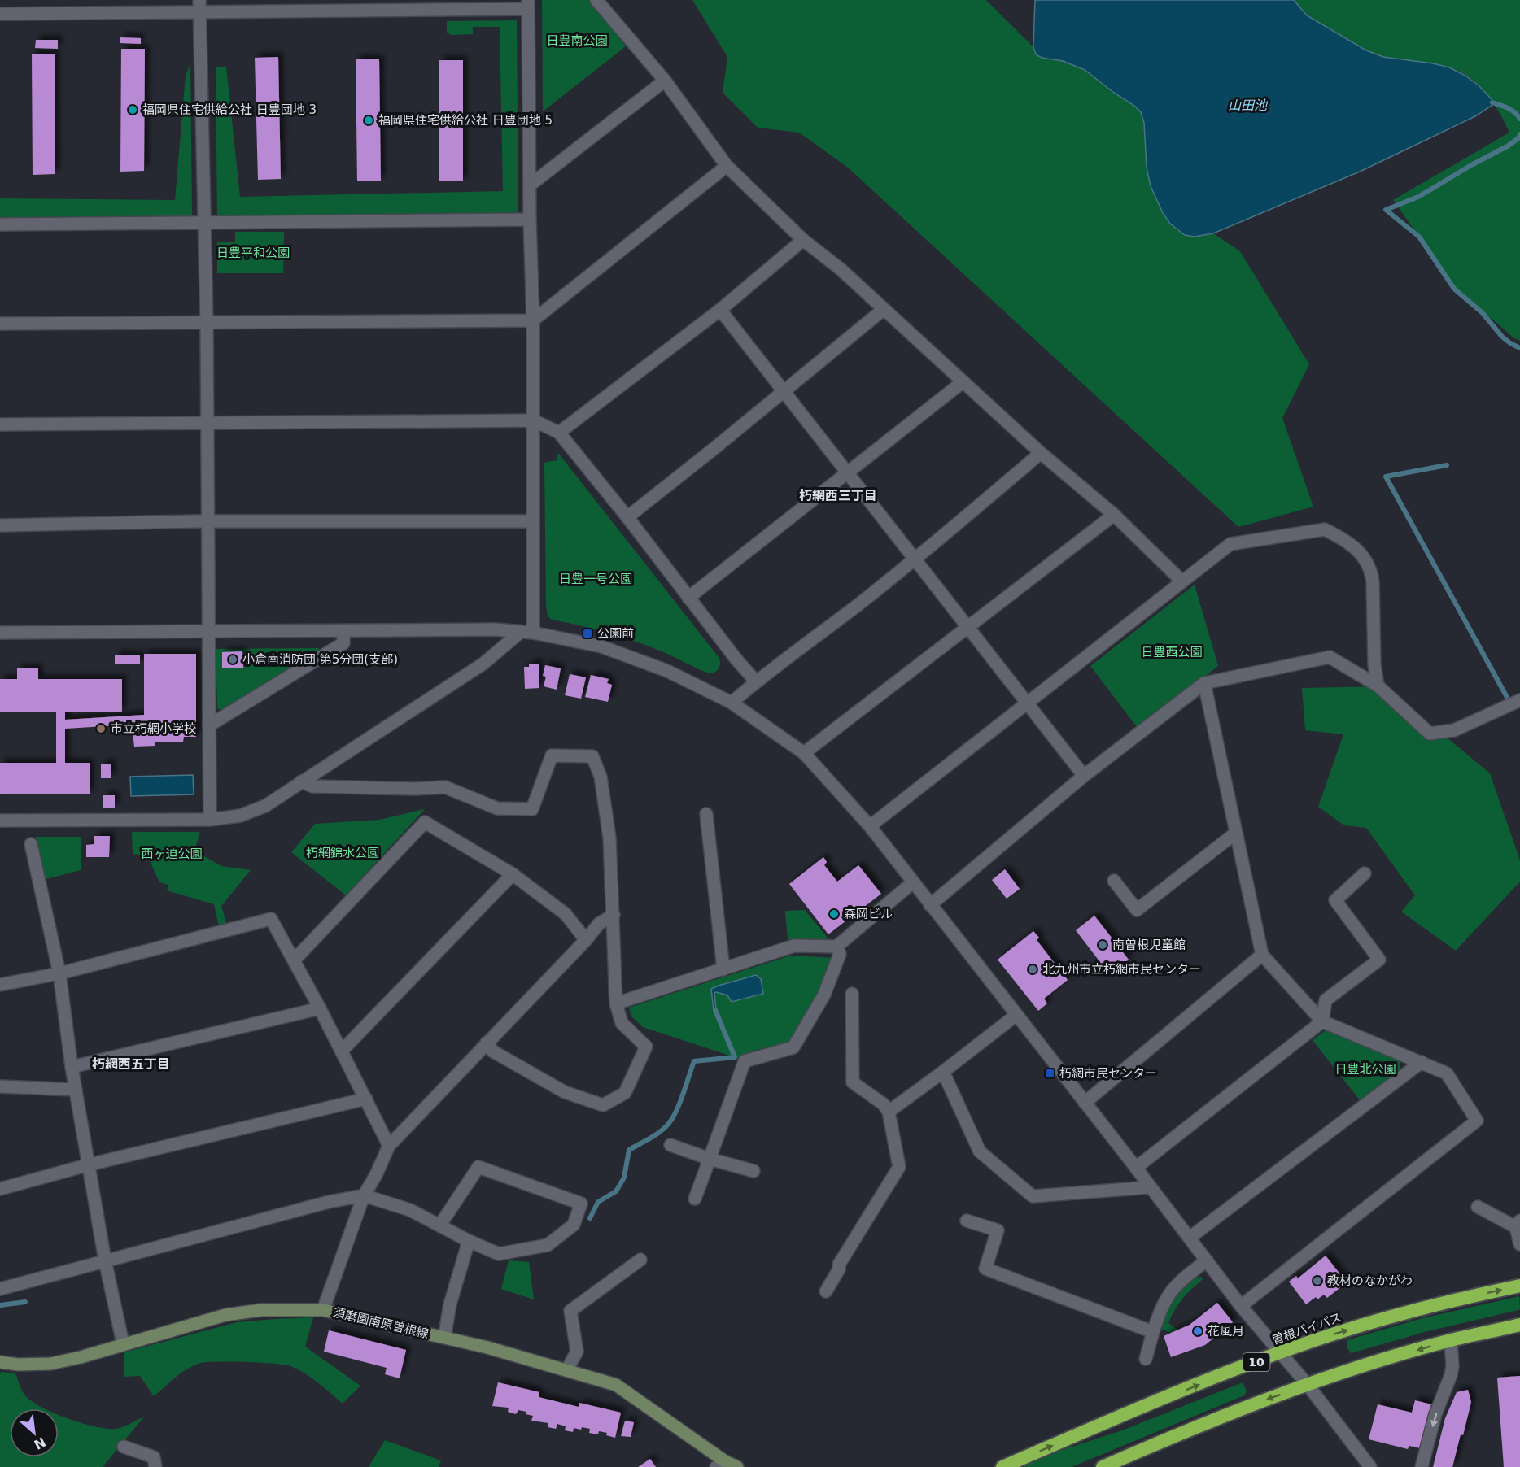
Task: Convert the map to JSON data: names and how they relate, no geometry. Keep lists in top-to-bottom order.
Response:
{
  "streets": {
    "highway": ["曽根バイパス", "10"],
    "main road": ["須磨園南原曽根線"]
  },
  "districts": ["朽網西三丁目", "朽網西五丁目"],
  "water": ["山田池"],
  "parks": [
    "日豊南公園",
    "日豊平和公園",
    "日豊一号公園",
    "日豊西公園",
    "朽網錦水公園",
    "西ヶ迫公園",
    "日豊北公園"
  ],
  "places": {
    "other": [
      "福岡県住宅供給公社 日豊団地 3",
      "福岡県住宅供給公社 日豊団地 5",
      "小倉南消防団 第5分団(支部)",
      "市立朽網小学校",
      "森岡ビル",
      "南曽根児童館",
      "北九州市立朽網市民センター",
      "教材のなかがわ",
      "花風月"
    ],
    "transit": ["公園前", "朽網市民センター"]
  },
  "north": "bottom right"
}
